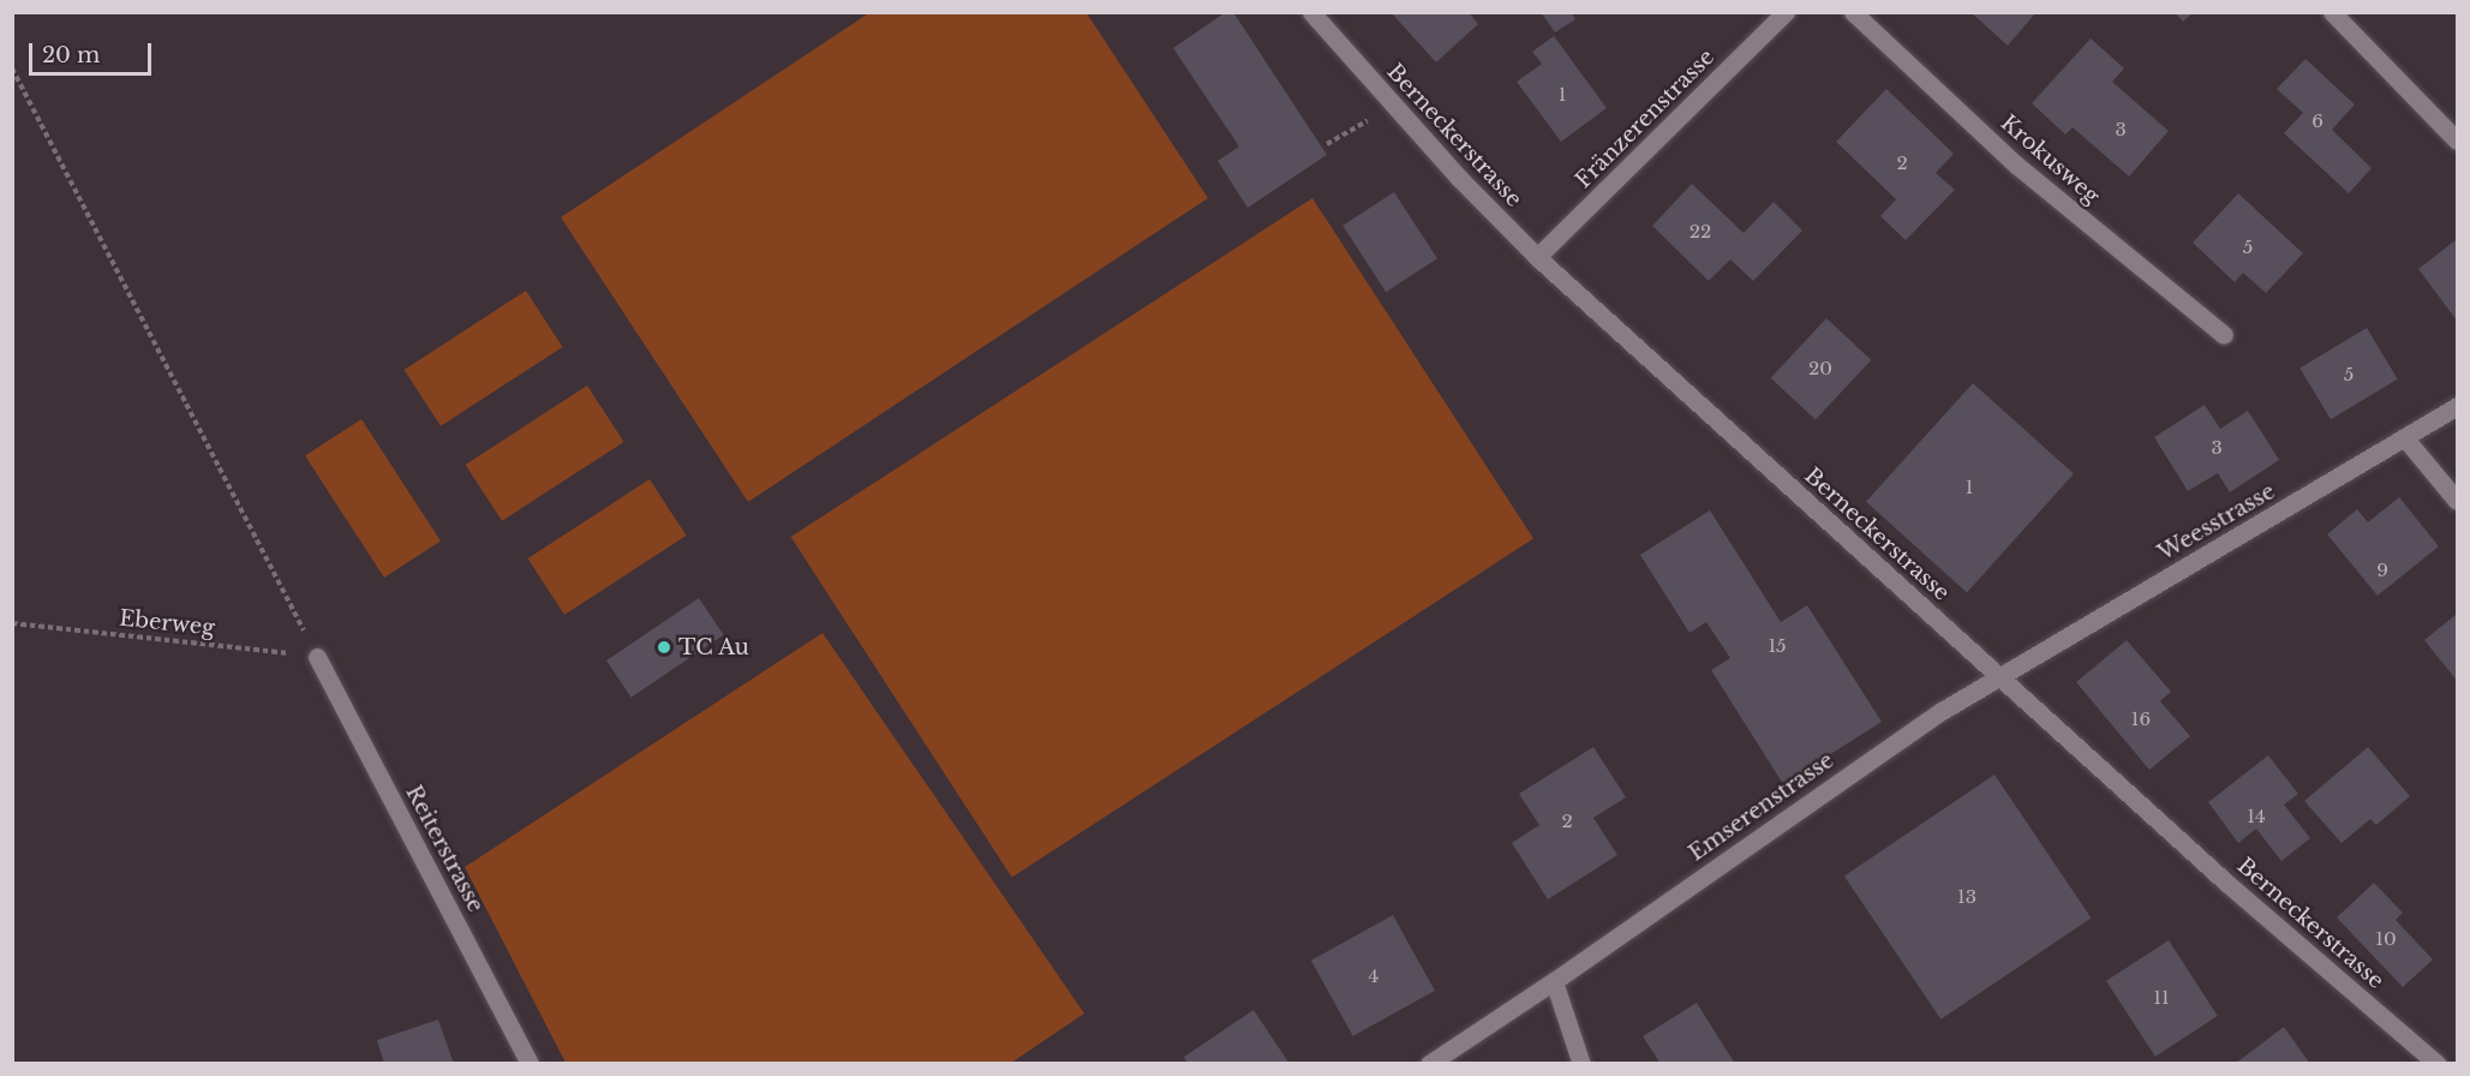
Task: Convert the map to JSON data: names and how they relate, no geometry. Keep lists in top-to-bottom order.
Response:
{
  "streets": {
    "street": [
      "Fränzerenstrasse",
      "Berneckerstrasse",
      "Krokusweg",
      "Weesstrasse",
      "Emserenstrasse",
      "Reiterstrasse"
    ],
    "path": ["Eberweg"]
  },
  "crossings": [
    ["Fränzerenstrasse", "Berneckerstrasse"],
    ["Berneckerstrasse", "Weesstrasse"],
    ["Berneckerstrasse", "Emserenstrasse"],
    ["Weesstrasse", "Emserenstrasse"],
    ["Eberweg", "Reiterstrasse"]
  ],
  "places": ["TC Au"],
  "house_numbers": [
    "1",
    "6",
    "3",
    "2",
    "22",
    "5",
    "20",
    "5",
    "3",
    "1",
    "9",
    "15",
    "16",
    "14",
    "2",
    "13",
    "10",
    "4",
    "11"
  ],
  "scale_bar": "20 m"
}
